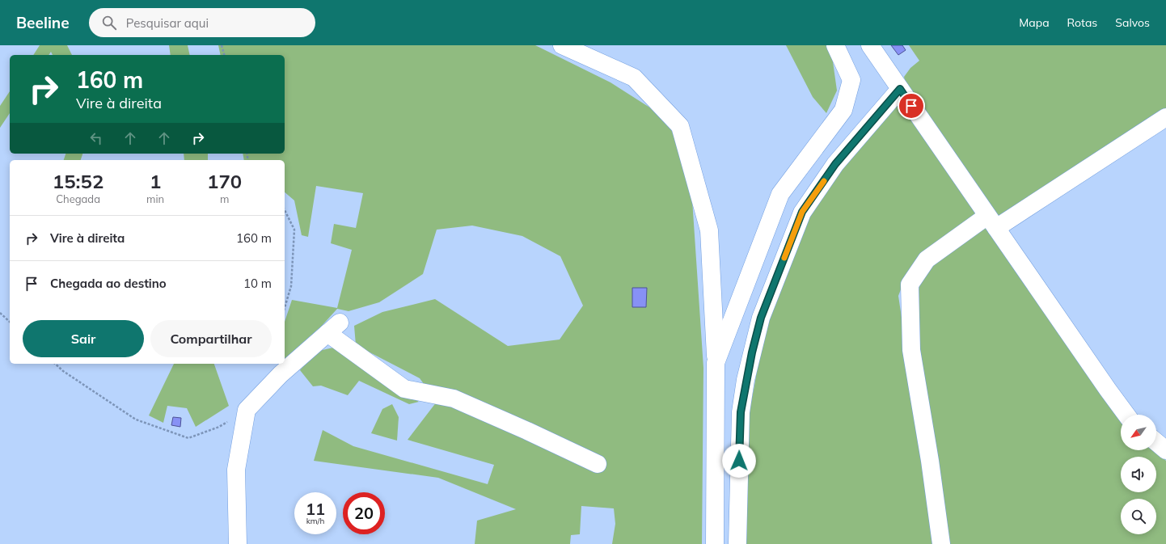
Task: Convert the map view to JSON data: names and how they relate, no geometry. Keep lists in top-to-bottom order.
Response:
{
  "north": "bottom left",
  "page": {
    "header": "Beeline",
    "search": "Pesquisar aqui",
    "nav": ["Mapa", "Rotas", "Salvos"],
    "turn": ["160 m", "Vire à direita"],
    "eta": [
      "15:52",
      "Chegada",
      "1",
      "min",
      "170",
      "m"
    ],
    "list": [
      {
        "name": "Vire à direita",
        "value": "160 m"
      },
      {
        "name": "Chegada ao destino",
        "value": "10 m"
      }
    ],
    "buttons": ["Sair", "Compartilhar"],
    "speed": "11 km/h",
    "limit": "20"
  }
}
